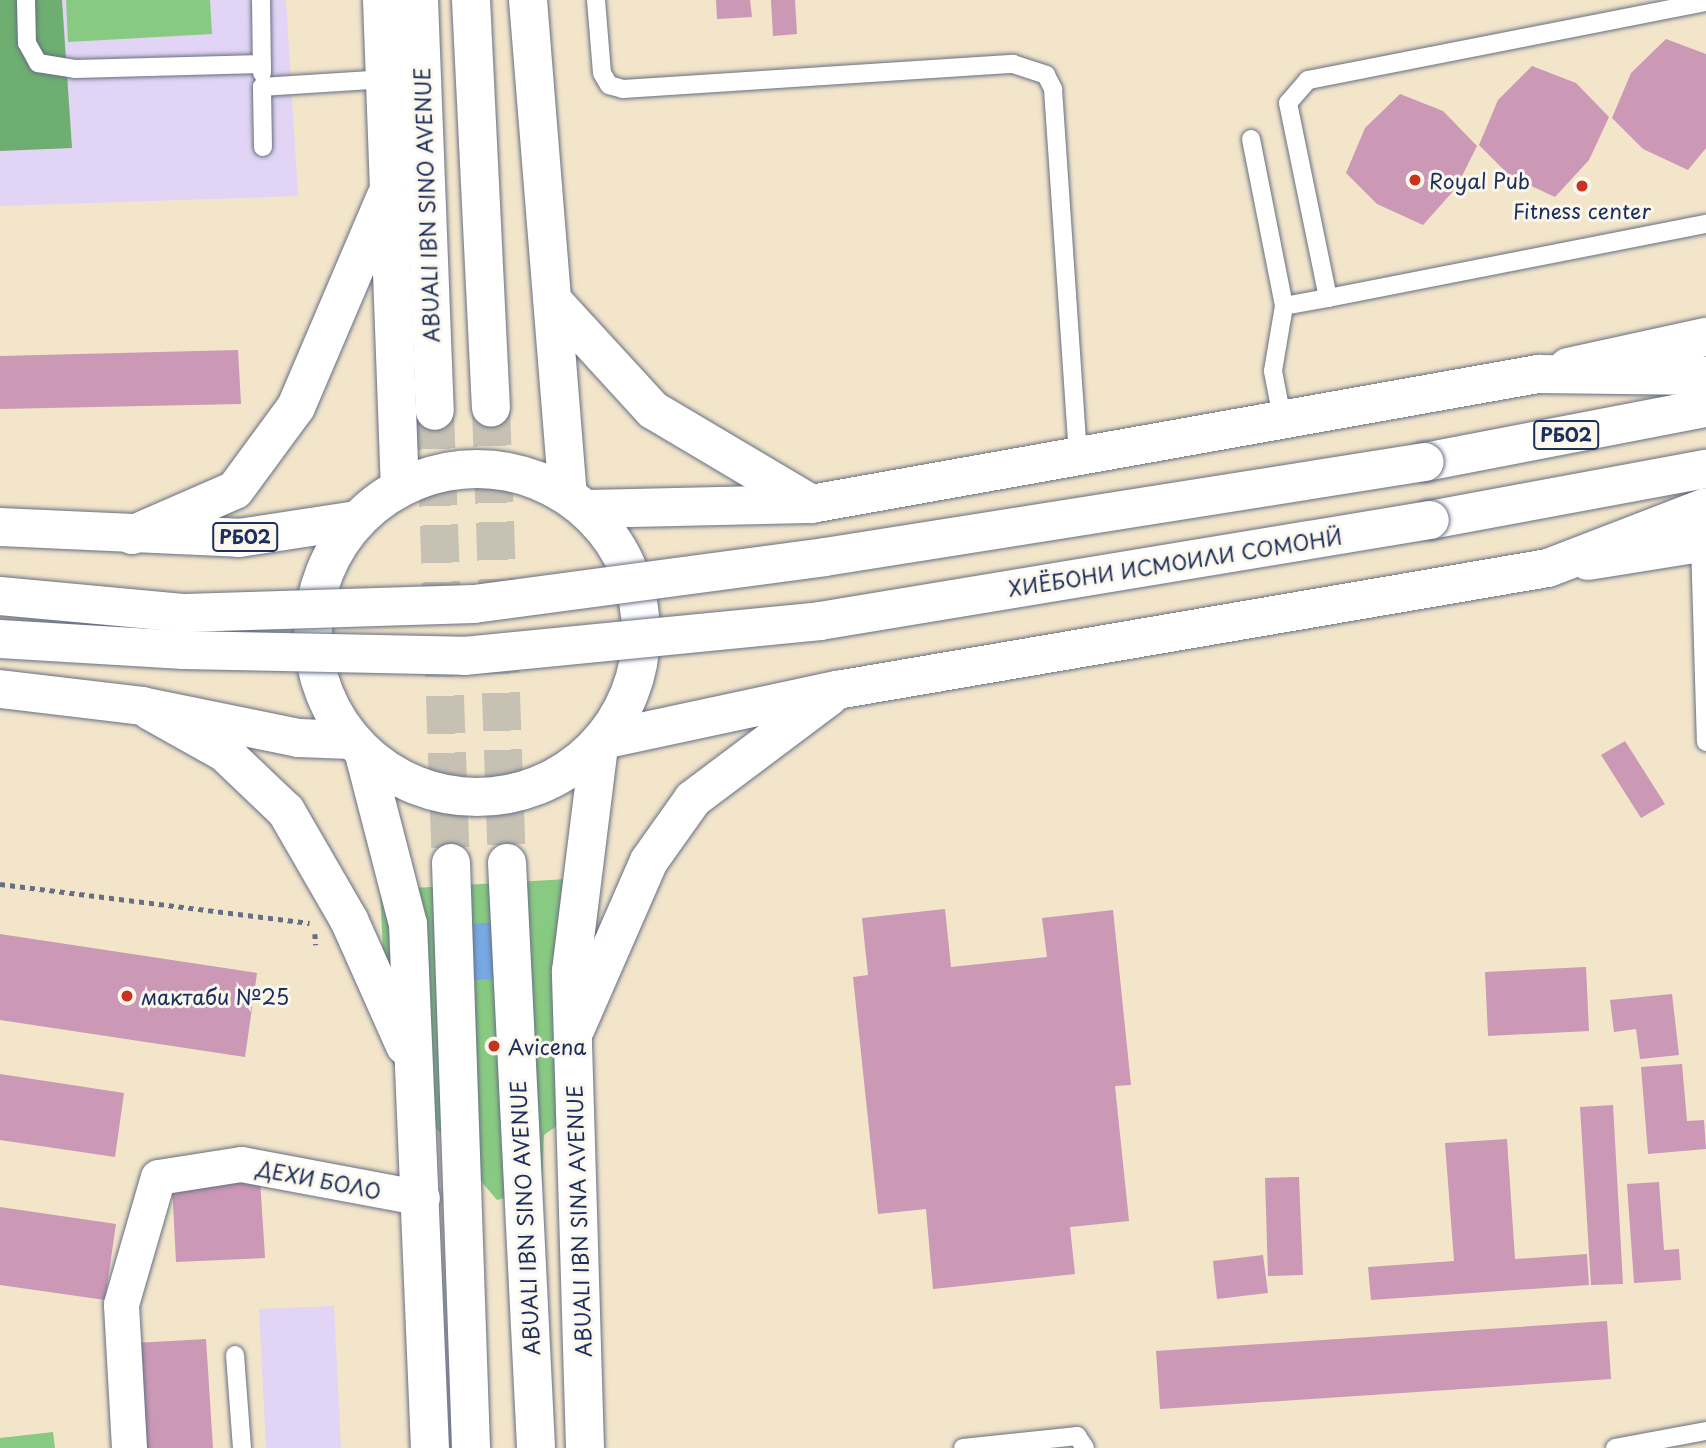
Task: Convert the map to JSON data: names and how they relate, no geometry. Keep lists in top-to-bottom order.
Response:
{
  "streets": {
    "main road": [
      "ABUALI IBN SINO AVENUE",
      "РБ02",
      "ХИЁБОНИ ИСМОИЛИ СОМОНӢ",
      "ABUALI IBN SINA AVENUE"
    ],
    "street": ["ДЕХИ БОЛО"]
  },
  "places": [
    "Royal Pub",
    "Fitness center",
    "мактаби №25",
    "Avicena"
  ]
}
